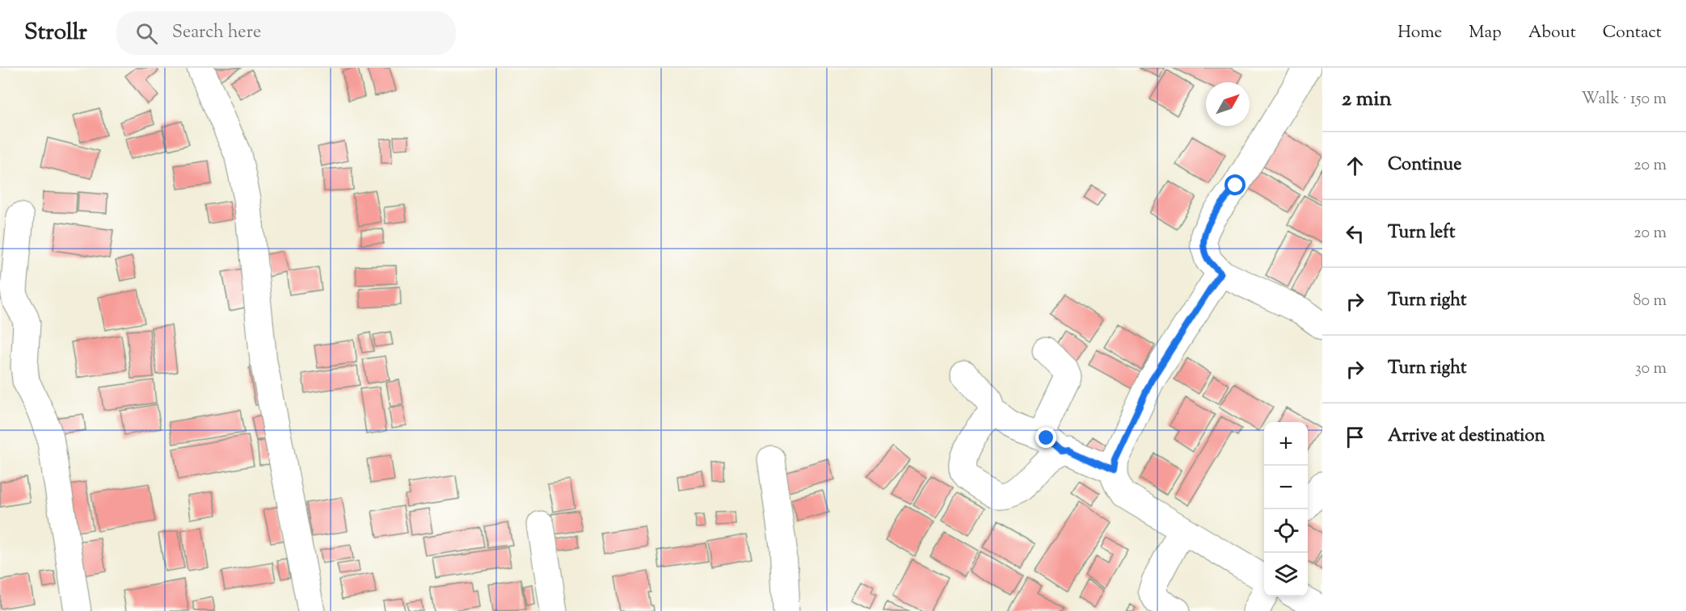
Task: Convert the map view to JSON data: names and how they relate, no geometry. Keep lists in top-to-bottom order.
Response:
{
  "north": "top right",
  "page": {
    "header": "Strollr",
    "search": "Search here",
    "nav": [
      "Home",
      "Map",
      "About",
      "Contact"
    ],
    "heading": ["2 min", "Walk · 150 m"],
    "list": [
      ["Continue", "20 m"],
      ["Turn left", "20 m"],
      ["Turn right", "80 m"],
      ["Turn right", "30 m"],
      "Arrive at destination"
    ],
    "map_buttons": ["+", "−"]
  }
}
